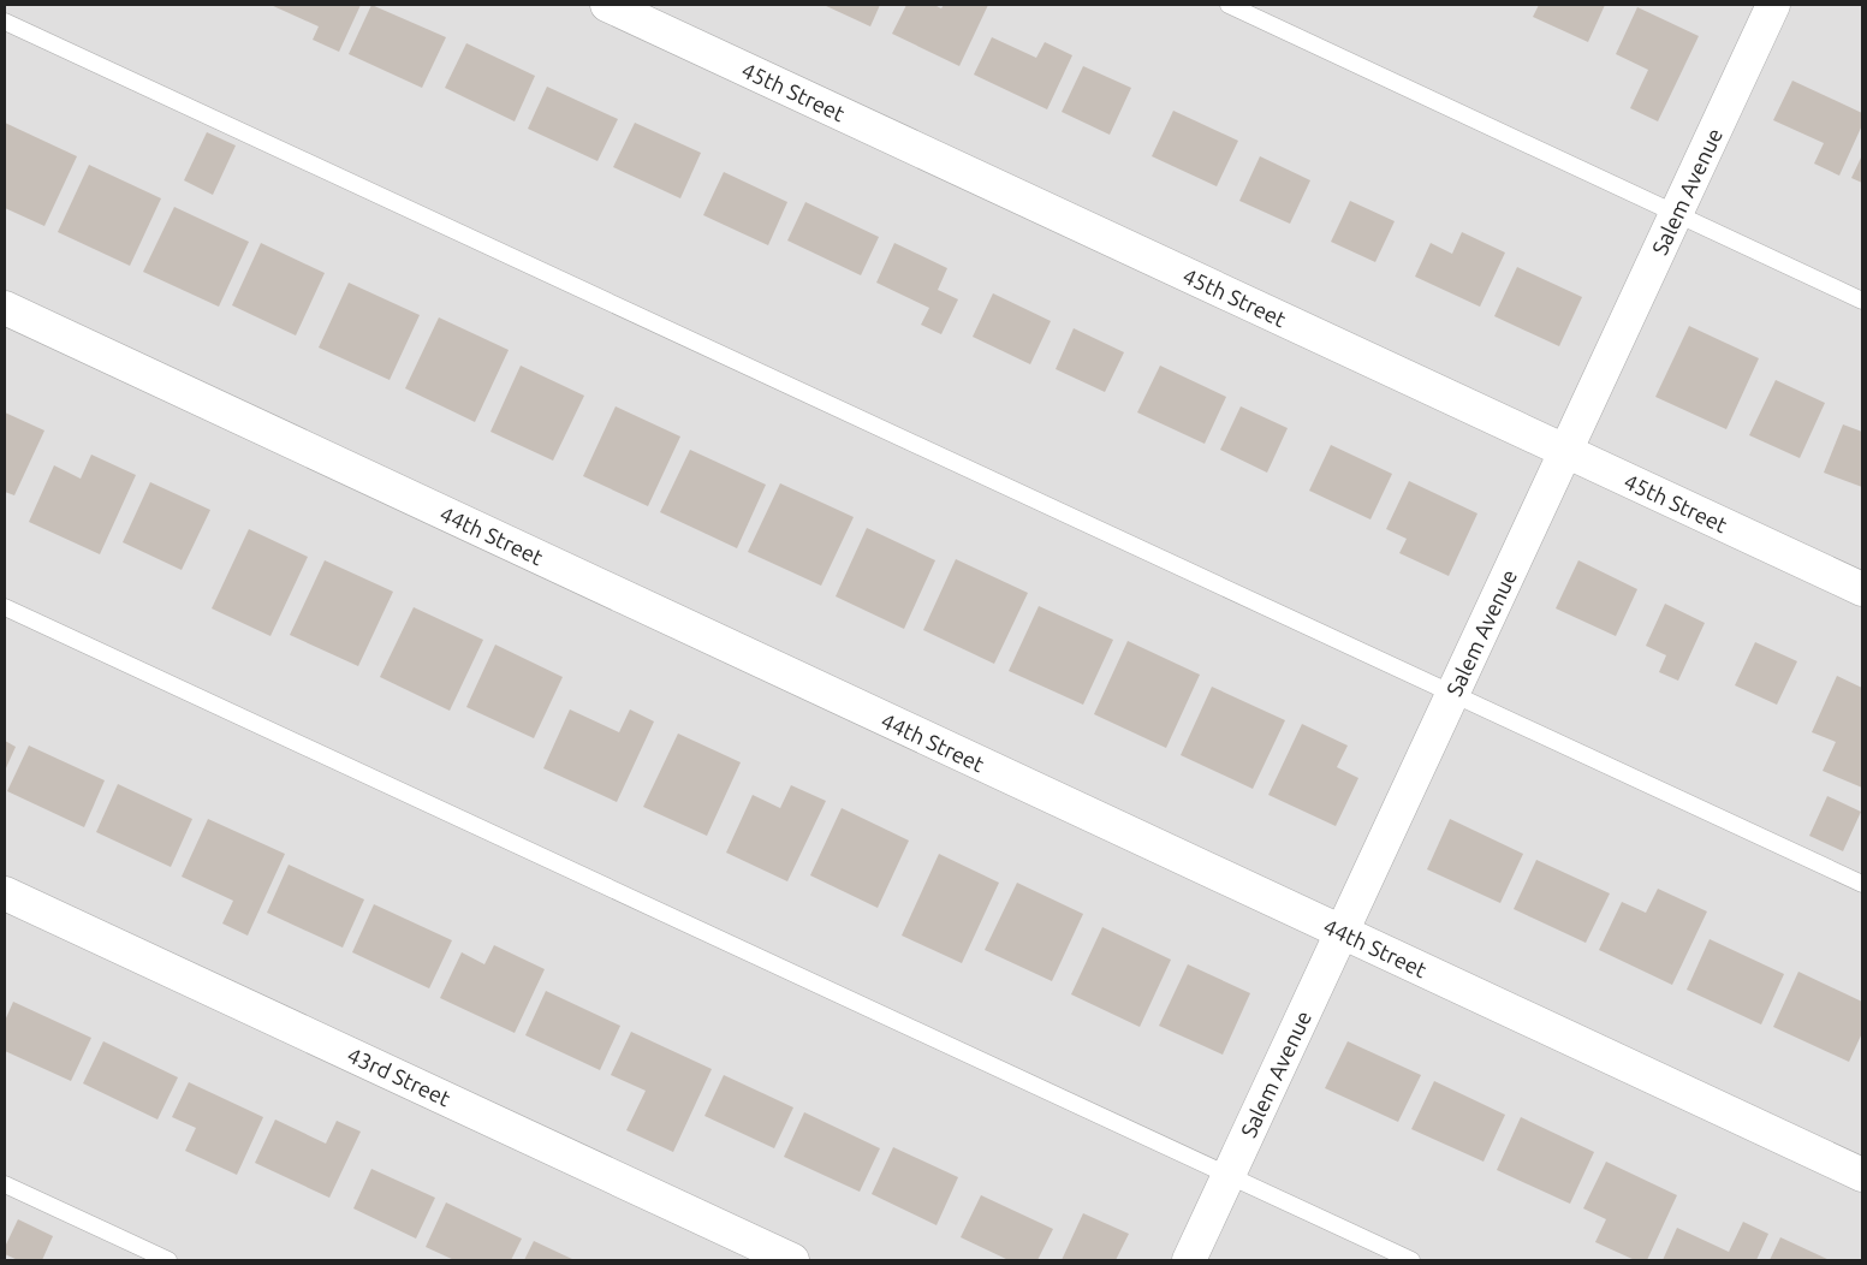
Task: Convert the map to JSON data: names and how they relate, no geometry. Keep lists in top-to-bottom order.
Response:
{
  "streets": {
    "street": [
      "45th Street",
      "Salem Avenue",
      "44th Street",
      "43rd Street"
    ]
  },
  "crossings": [
    ["45th Street", "Salem Avenue"],
    ["Salem Avenue", "44th Street"]
  ]
}
